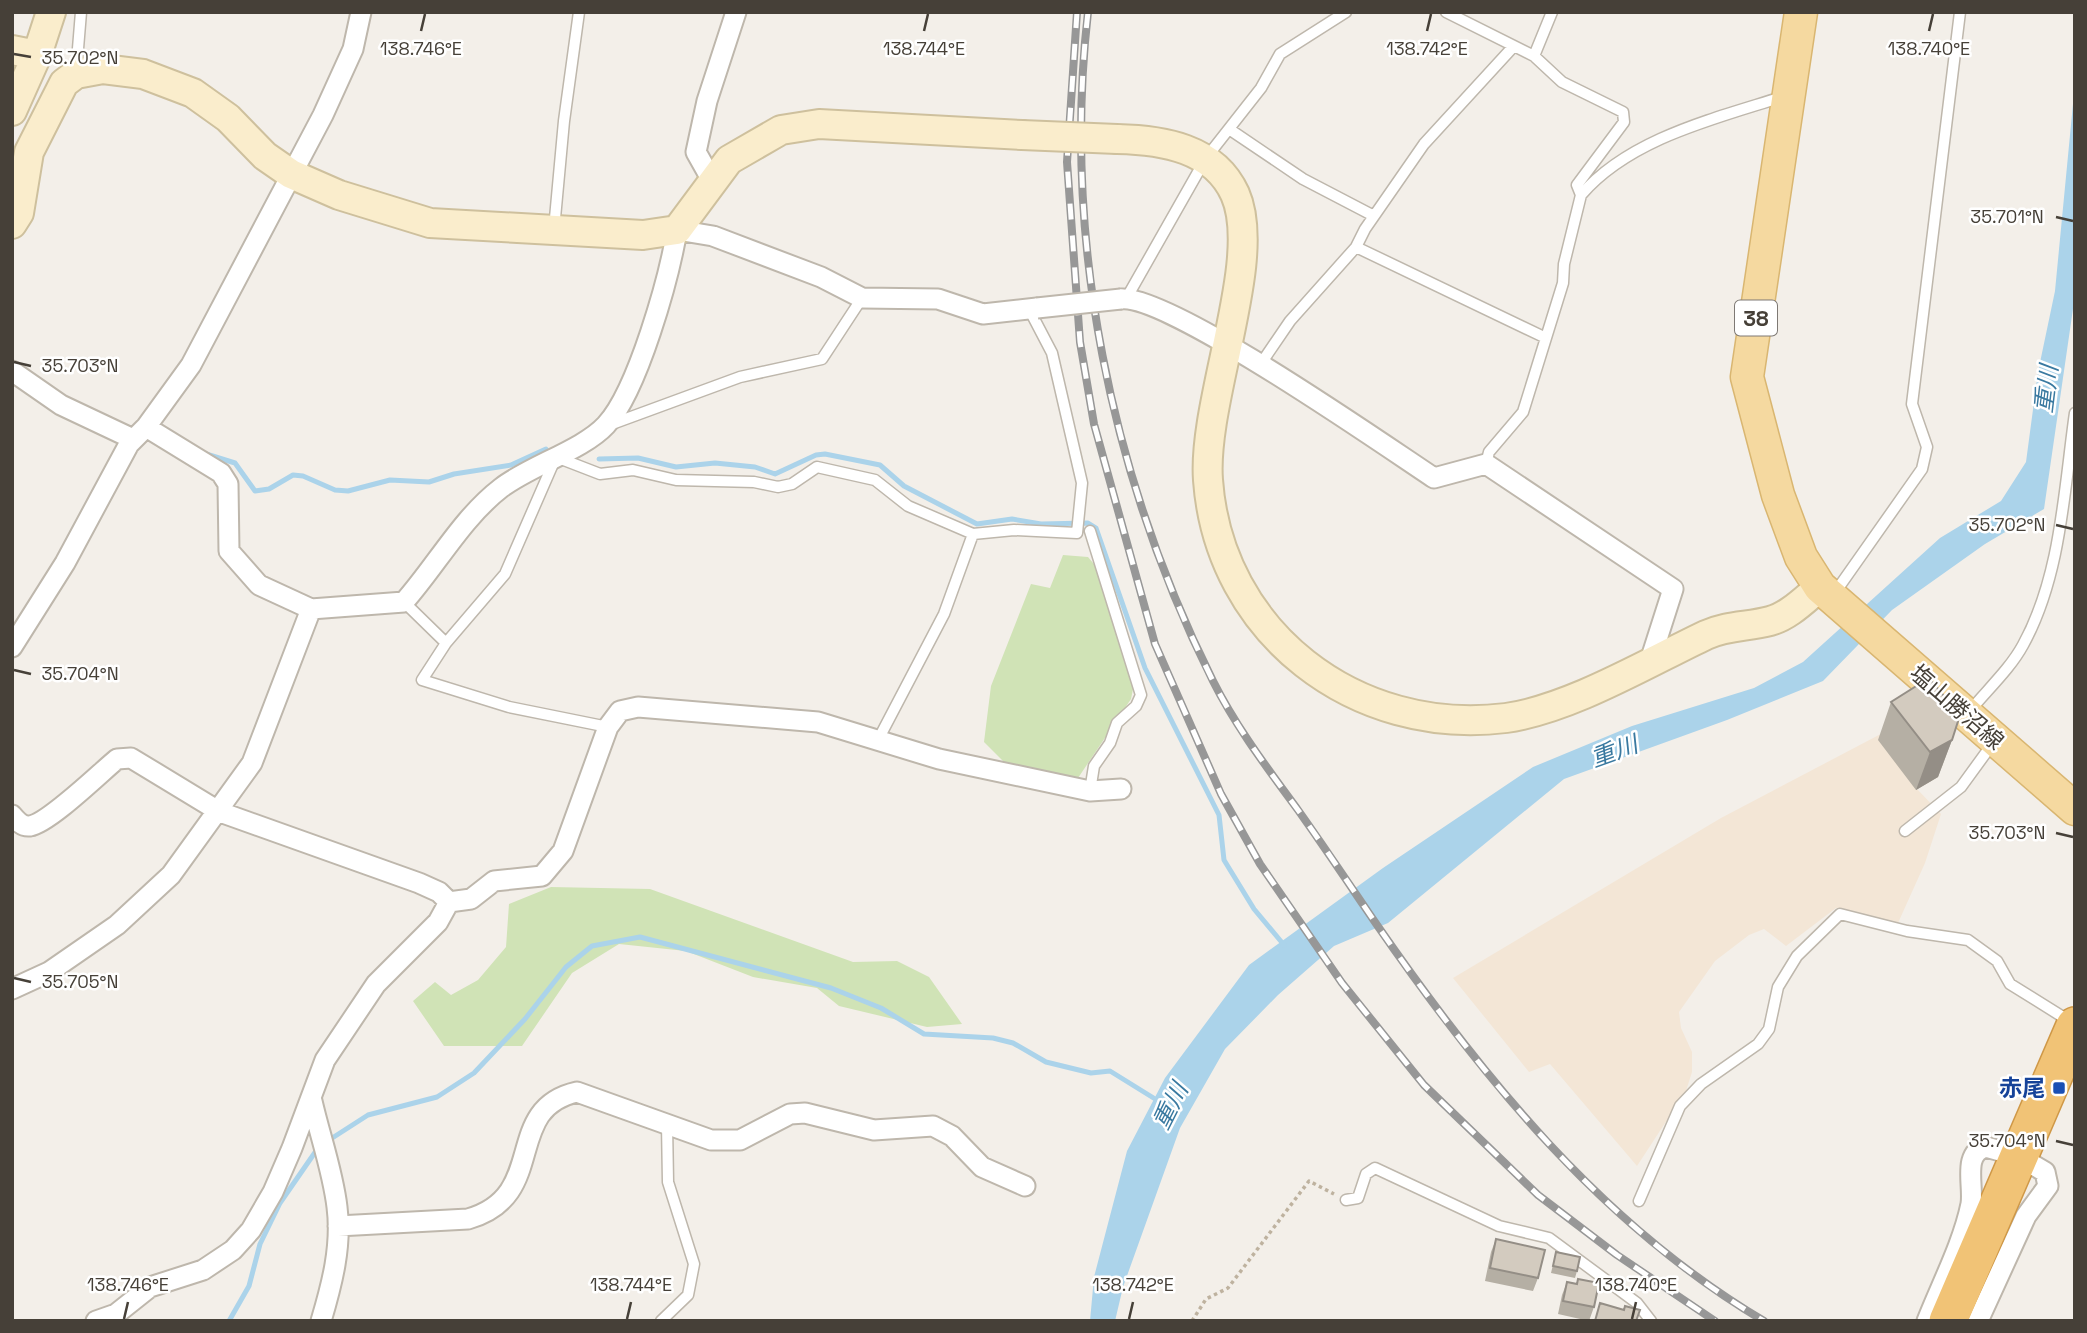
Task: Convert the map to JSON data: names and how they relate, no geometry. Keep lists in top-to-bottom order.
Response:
{
  "streets": {
    "main road": ["38", "塩山勝沼線"]
  },
  "crossings": [
    ["38", "塩山勝沼線"]
  ],
  "water": ["重川"],
  "places": {
    "transit": ["赤尾"]
  },
  "coordinates": [
    "138.746°E",
    "138.744°E",
    "138.742°E",
    "138.740°E",
    "35.702°N",
    "35.701°N",
    "35.703°N",
    "35.704°N",
    "35.705°N"
  ]
}
